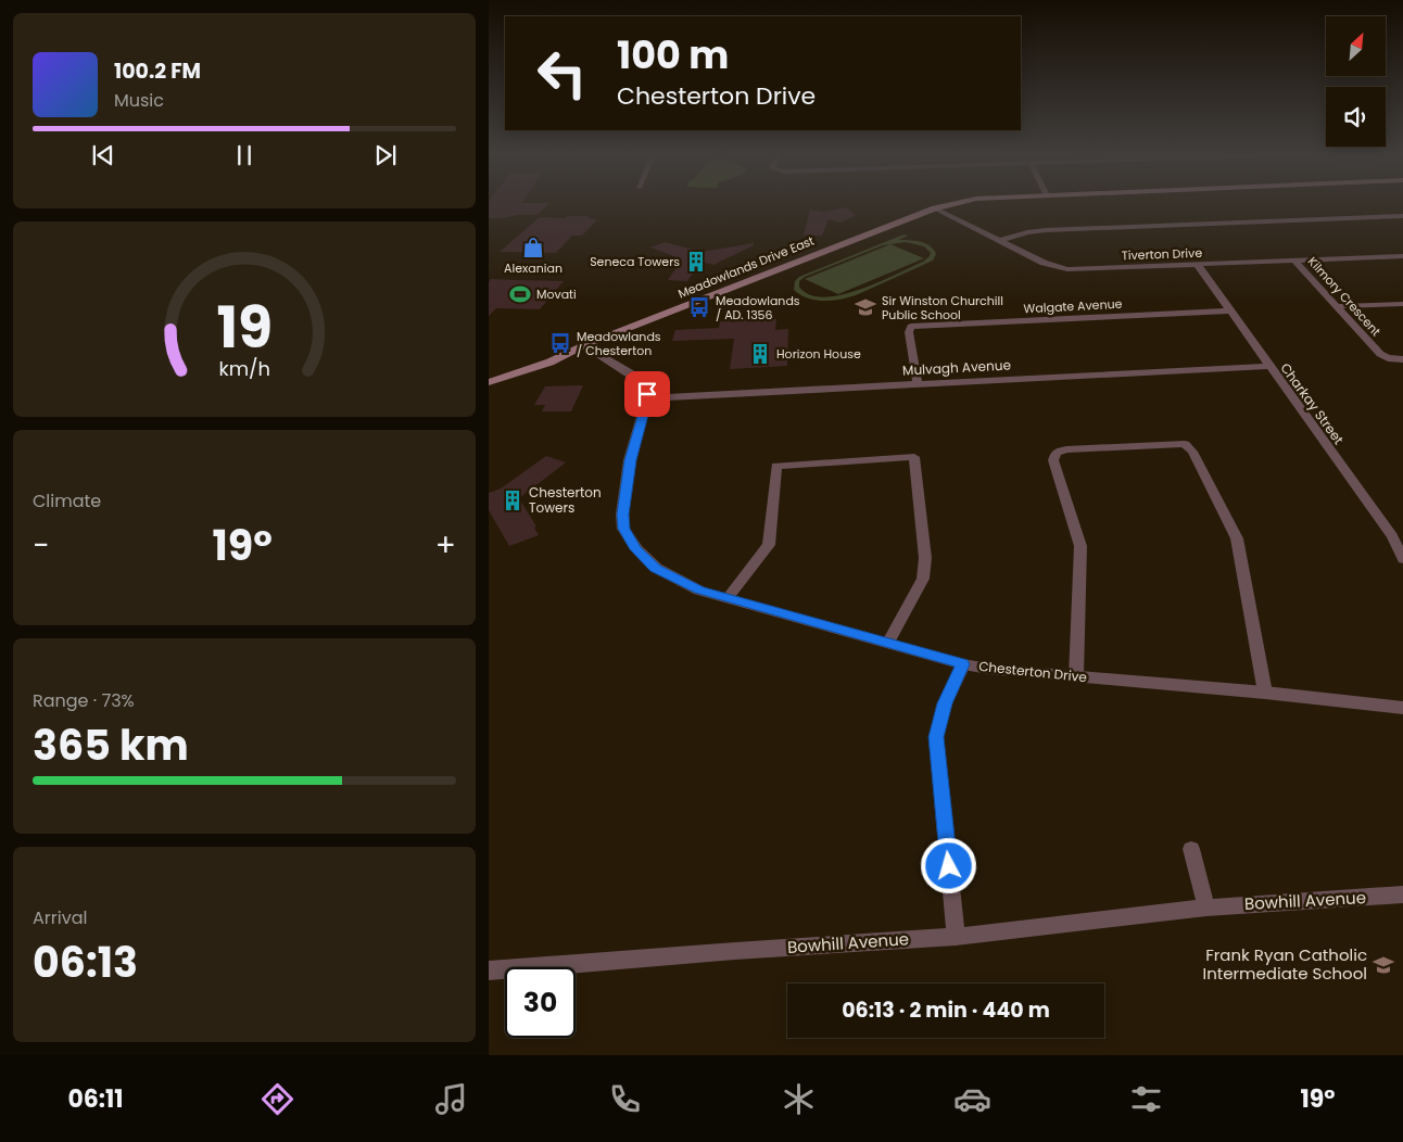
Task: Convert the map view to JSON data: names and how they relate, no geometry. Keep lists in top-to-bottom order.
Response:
{
  "streets": {
    "main road": ["Meadowlands Drive East"],
    "street": [
      "Tiverton Drive",
      "Kilmory Crescent",
      "Walgate Avenue",
      "Mulvagh Avenue",
      "Charkay Street",
      "Chesterton Drive",
      "Bowhill Avenue"
    ]
  },
  "crossings": [
    ["Tiverton Drive", "Meadowlands Drive East"],
    ["Tiverton Drive", "Kilmory Crescent"],
    ["Tiverton Drive", "Charkay Street"],
    ["Walgate Avenue", "Mulvagh Avenue"],
    ["Walgate Avenue", "Charkay Street"],
    ["Mulvagh Avenue", "Charkay Street"],
    ["Mulvagh Avenue", "Chesterton Drive"]
  ],
  "places": {
    "shop": ["Alexanian"],
    "building": ["Seneca Towers", "Horizon House", "Chesterton Towers"],
    "sports": ["Movati"],
    "bus stop": ["Meadowlands / AD. 1356", "Meadowlands / Chesterton"],
    "school or university": ["Sir Winston Churchill Public School", "Frank Ryan Catholic Intermediate School"]
  },
  "north": "top right",
  "page": {
    "turn": ["100 m", "Chesterton Drive"],
    "song": ["100.2 FM", "Music"],
    "tile": [
      "Climate",
      ["Range · 73%", "365 km"],
      ["Arrival", "06:13"]
    ],
    "heat": ["−", "19°", "+"],
    "limit": "30",
    "trip": "06:13 · 2 min · 440 m",
    "tabs": ["06:11", "19°"],
    "gauge": ["19", "km/h"]
  }
}
